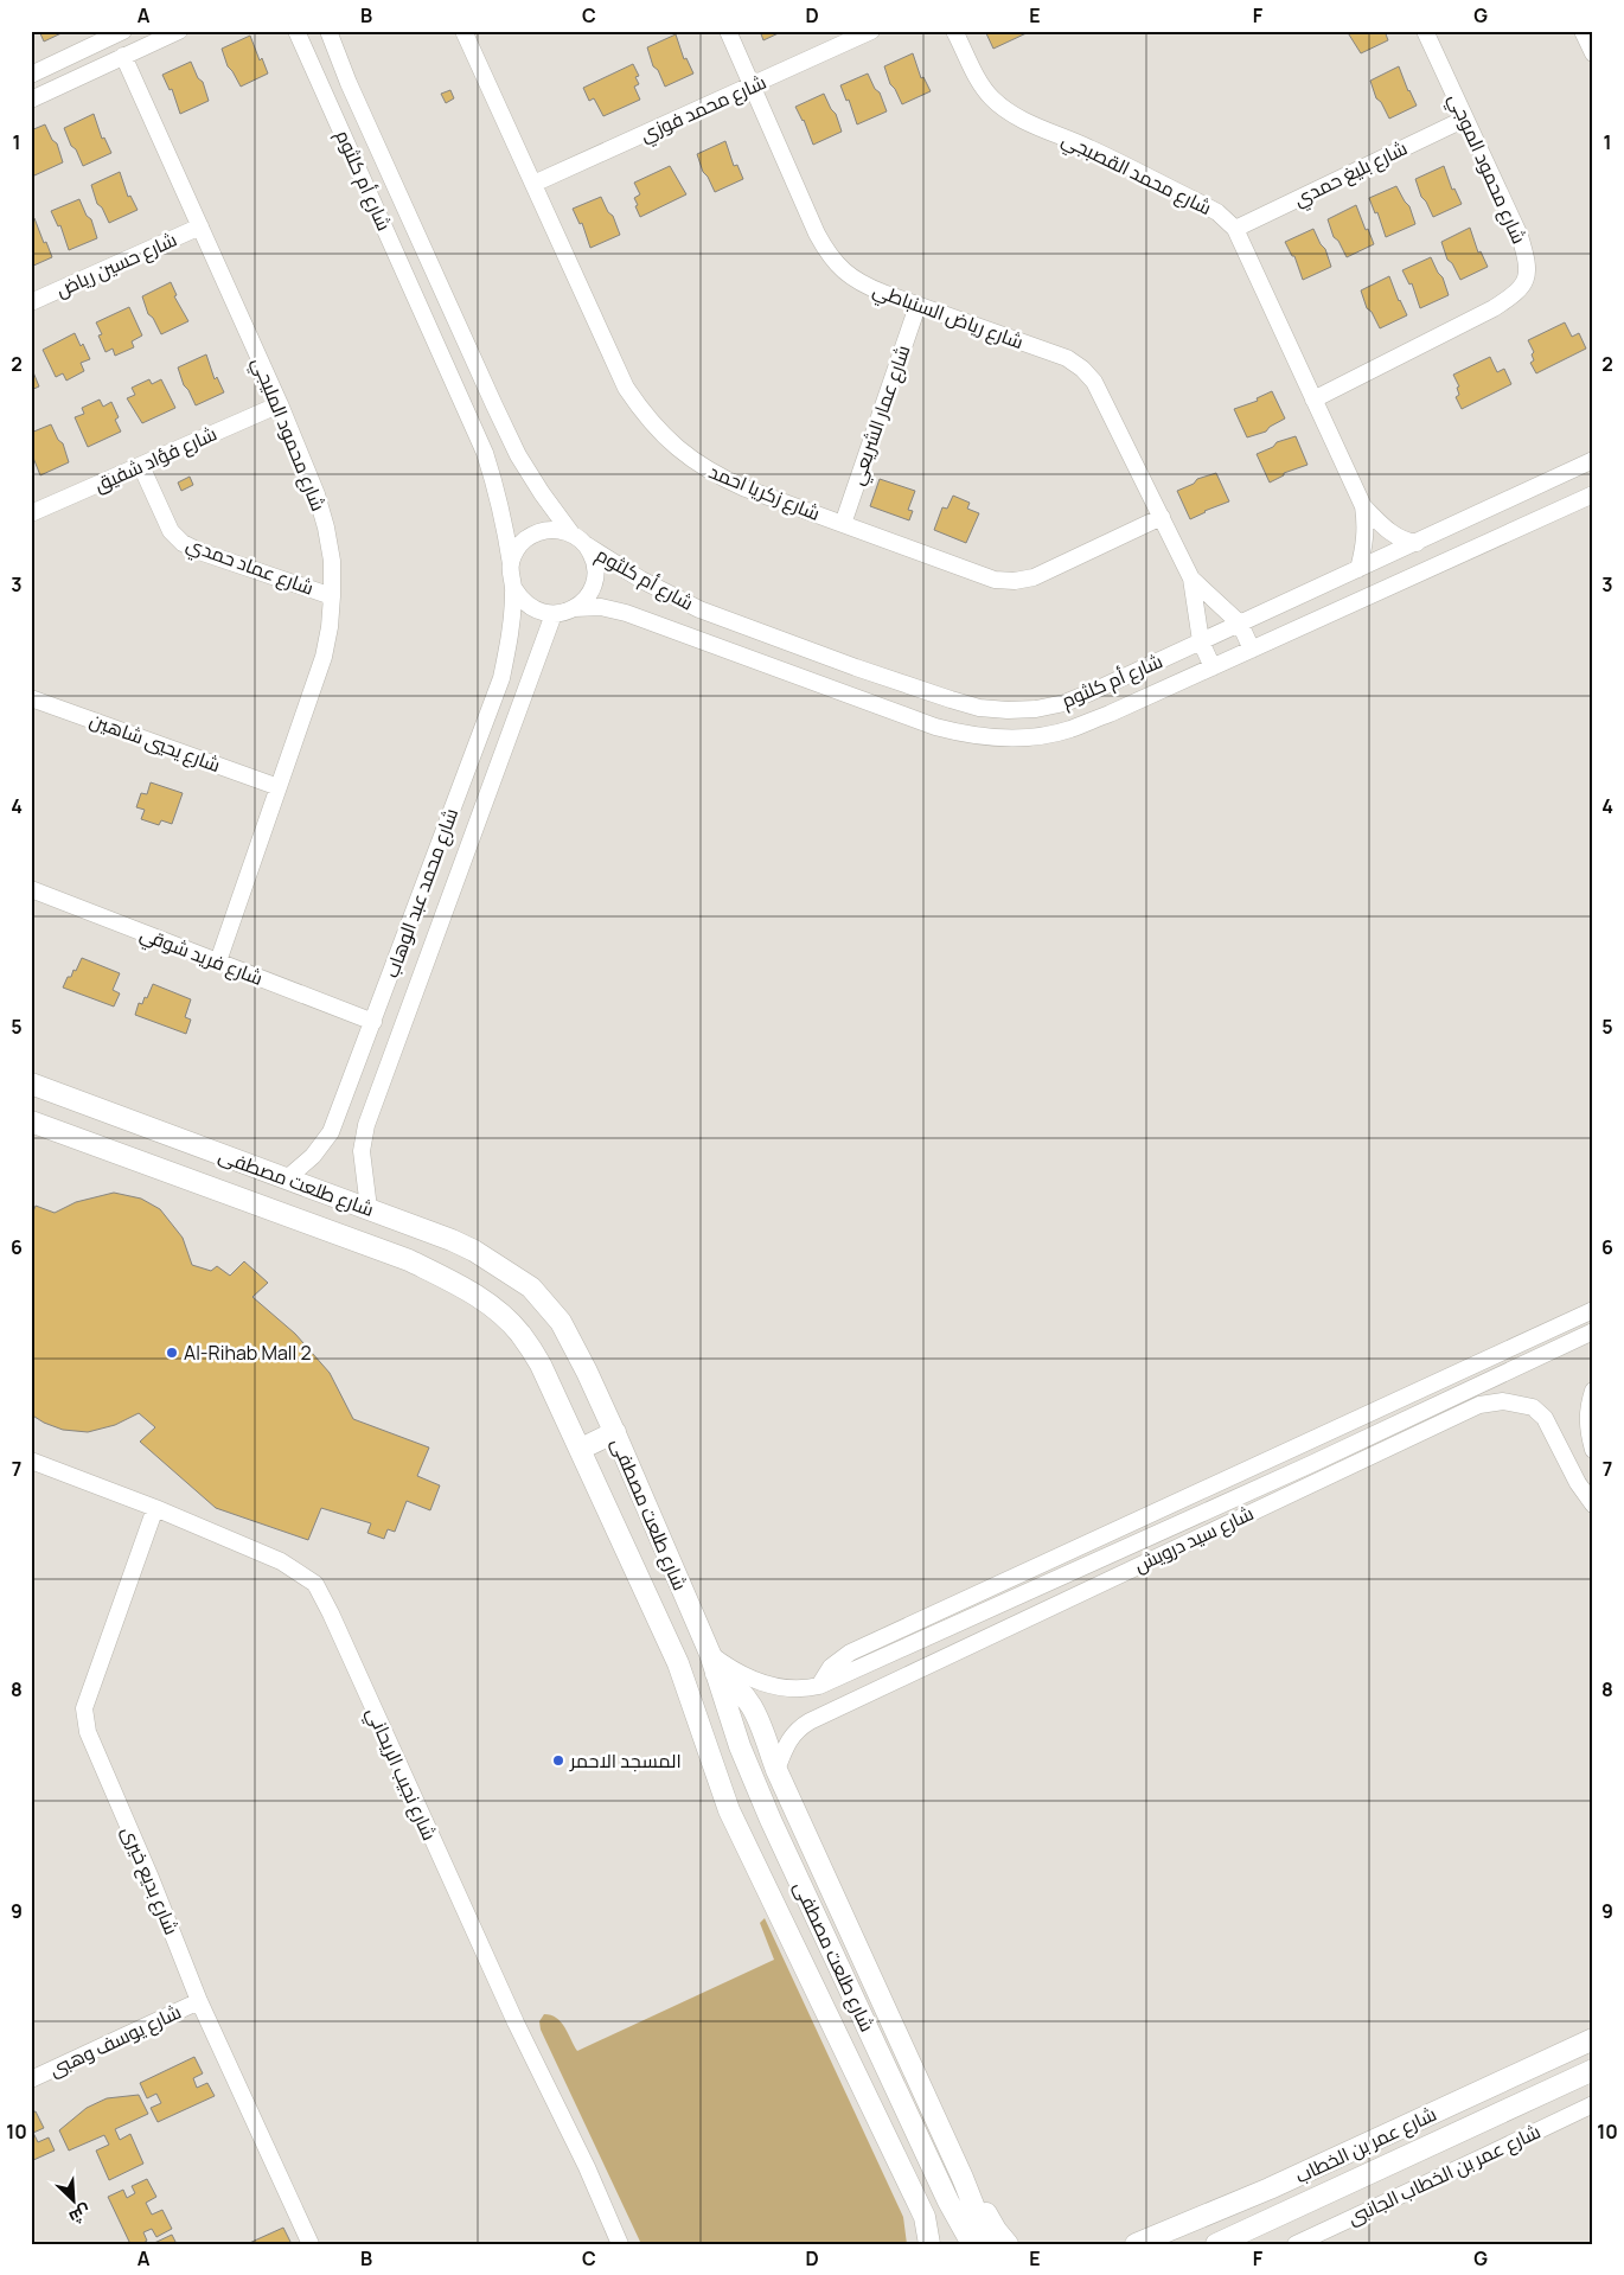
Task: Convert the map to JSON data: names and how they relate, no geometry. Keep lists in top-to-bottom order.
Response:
{
  "streets": {
    "street": [
      "شارع محمد فوزي",
      "شارع محمود الموجي",
      "شارع محمد القصبجي",
      "شارع بليغ حمدي",
      "شارع أم كلثوم",
      "شارع حسين رياض",
      "شارع رياض السنباطي",
      "شارع عمار الشريعي",
      "شارع محمود المليجي",
      "شارع فؤاد شفيق",
      "شارع زكريا احمد",
      "شارع عماد حمدي",
      "شارع يحيي شاهين",
      "شارع محمد عبد الوهاب",
      "شارع فريد شوقي",
      "شارع طلعت مصطفى",
      "شارع سيد درويش",
      "شارع نجيب الريحاني",
      "شارع بديع خيرى",
      "شارع يوسف وهبى",
      "شارع عمر بن الخطاب",
      "شارع عمر بن الخطاب الجانبى"
    ]
  },
  "crossings": [
    ["شارع محمد فوزي", "شارع رياض السنباطي"],
    ["شارع محمد فوزي", "شارع زكريا احمد"],
    ["شارع محمود الموجي", "شارع محمد القصبجي"],
    ["شارع محمود الموجي", "شارع بليغ حمدي"],
    ["شارع محمد القصبجي", "شارع بليغ حمدي"],
    ["شارع محمد القصبجي", "شارع أم كلثوم"],
    ["شارع أم كلثوم", "شارع رياض السنباطي"],
    ["شارع أم كلثوم", "شارع محمد عبد الوهاب"],
    ["شارع حسين رياض", "شارع محمود المليجي"],
    ["شارع رياض السنباطي", "شارع عمار الشريعي"],
    ["شارع رياض السنباطي", "شارع زكريا احمد"],
    ["شارع عمار الشريعي", "شارع زكريا احمد"],
    ["شارع محمود المليجي", "شارع فؤاد شفيق"],
    ["شارع محمود المليجي", "شارع عماد حمدي"],
    ["شارع محمود المليجي", "شارع يحيي شاهين"],
    ["شارع محمود المليجي", "شارع فريد شوقي"],
    ["شارع فؤاد شفيق", "شارع عماد حمدي"],
    ["شارع محمد عبد الوهاب", "شارع فريد شوقي"],
    ["شارع محمد عبد الوهاب", "شارع طلعت مصطفى"],
    ["شارع طلعت مصطفى", "شارع سيد درويش"],
    ["شارع نجيب الريحاني", "شارع بديع خيرى"],
    ["شارع بديع خيرى", "شارع يوسف وهبى"]
  ],
  "places": ["Al-Rihab Mall 2", "المسجد الاحمر"],
  "north": "bottom right",
  "grid": {
    "columns": [
      "A",
      "B",
      "C",
      "D",
      "E",
      "F",
      "G"
    ],
    "rows": [
      "1",
      "2",
      "3",
      "4",
      "5",
      "6",
      "7",
      "8",
      "9",
      "10"
    ]
  }
}
